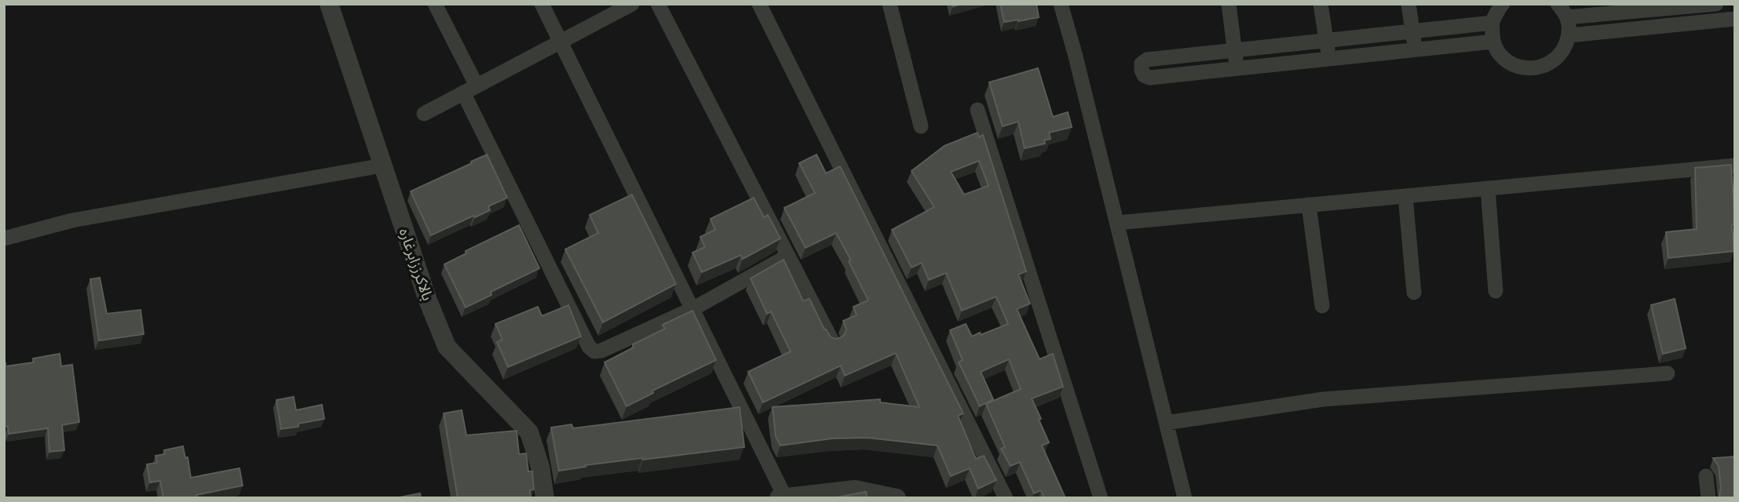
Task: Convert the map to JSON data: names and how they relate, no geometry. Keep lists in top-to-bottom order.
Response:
{
  "streets": {
    "street": ["بالاکرززابرغاره"]
  }
}
